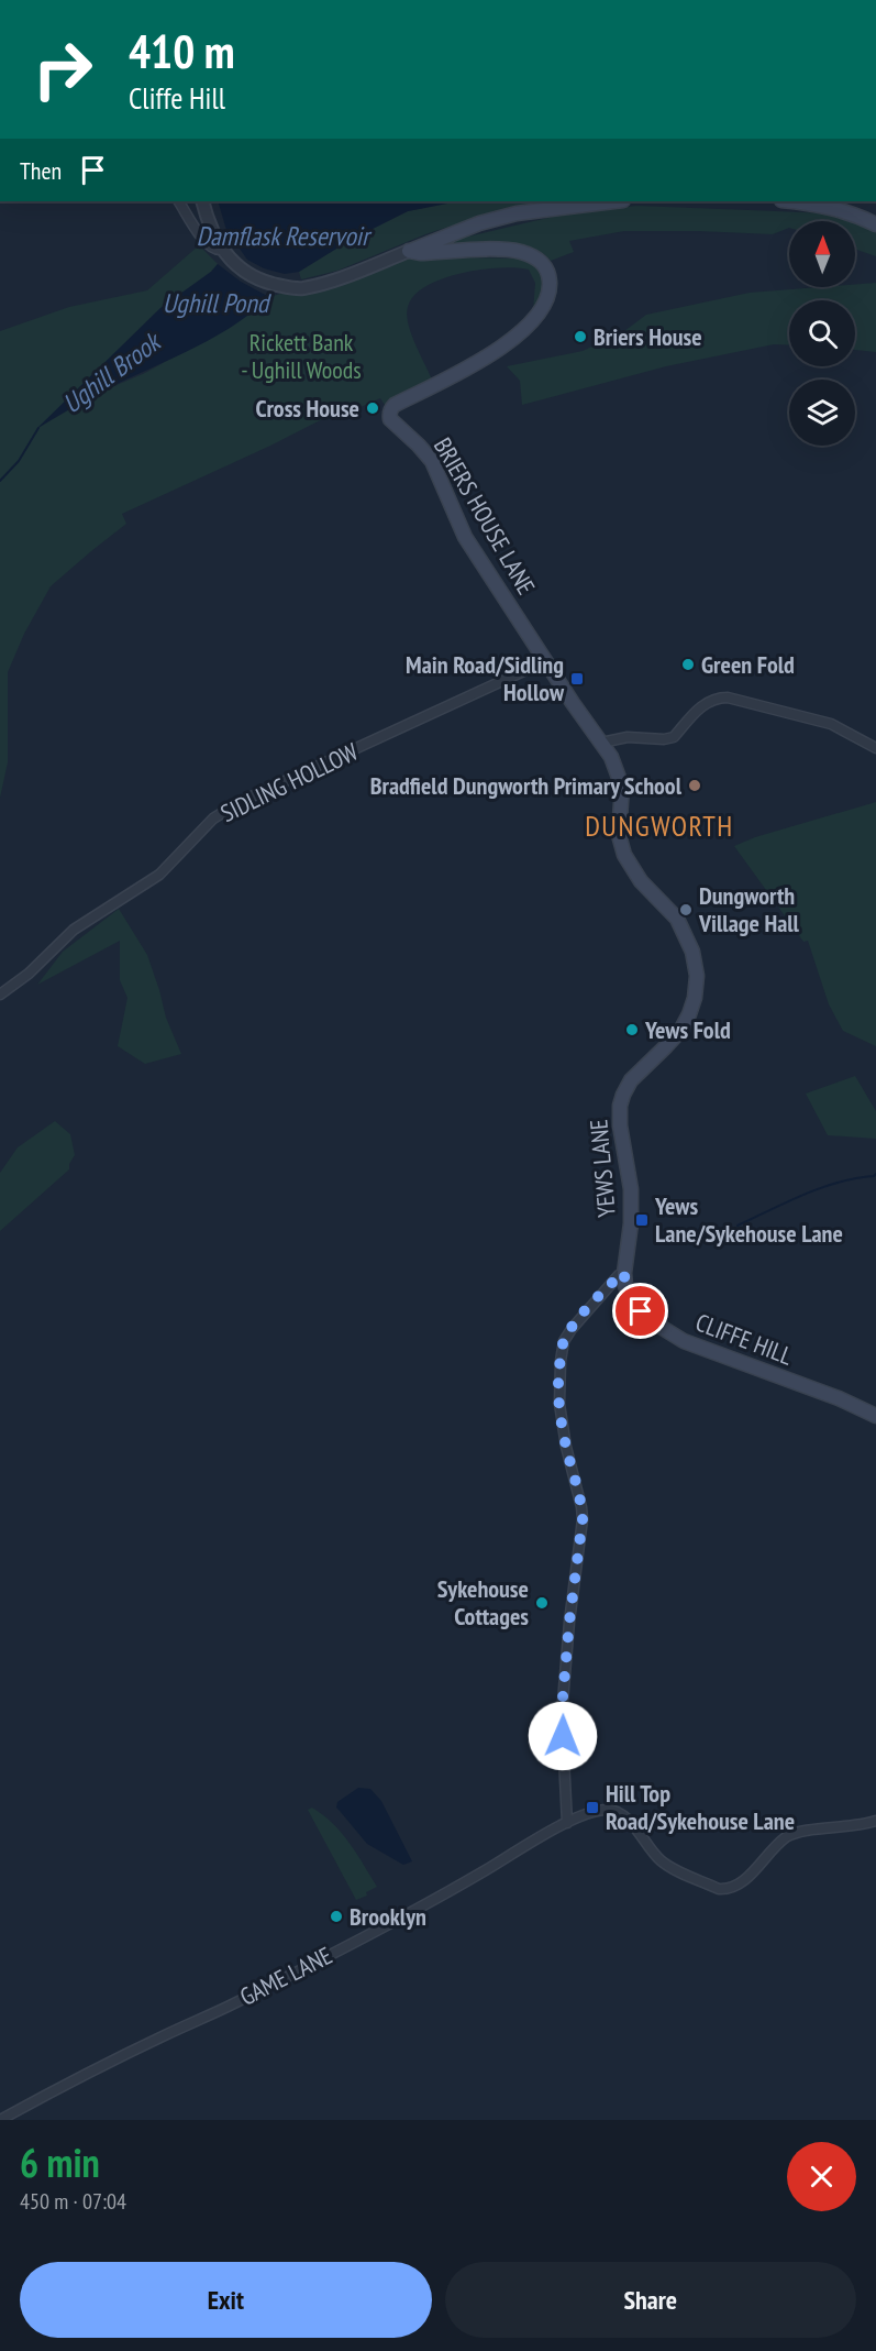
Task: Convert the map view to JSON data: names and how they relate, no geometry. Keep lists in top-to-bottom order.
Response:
{
  "streets": {
    "main road": ["BRIERS HOUSE LANE", "YEWS LANE", "CLIFFE HILL"],
    "street": ["SIDLING HOLLOW", "GAME LANE"]
  },
  "crossings": [
    ["BRIERS HOUSE LANE", "SIDLING HOLLOW"],
    ["BRIERS HOUSE LANE", "YEWS LANE"],
    ["SIDLING HOLLOW", "YEWS LANE"],
    ["YEWS LANE", "CLIFFE HILL"]
  ],
  "districts": ["DUNGWORTH"],
  "water": ["Damflask Reservoir", "Ughill Pond", "Ughill Brook"],
  "parks": ["Rickett Bank - Ughill Woods"],
  "places": {
    "other": [
      "Briers House",
      "Cross House",
      "Green Fold",
      "Bradfield Dungworth Primary School",
      "Dungworth Village Hall",
      "Yews Fold",
      "Sykehouse Cottages",
      "Brooklyn"
    ],
    "transit": ["Main Road/Sidling Hollow", "Yews Lane/Sykehouse Lane", "Hill Top Road/Sykehouse Lane"]
  },
  "north": "top",
  "page": {
    "turn": ["410 m", "Cliffe Hill"],
    "then": "Then",
    "heading": ["6 min", "450 m · 07:04"],
    "buttons": ["Exit", "Share"]
  }
}
